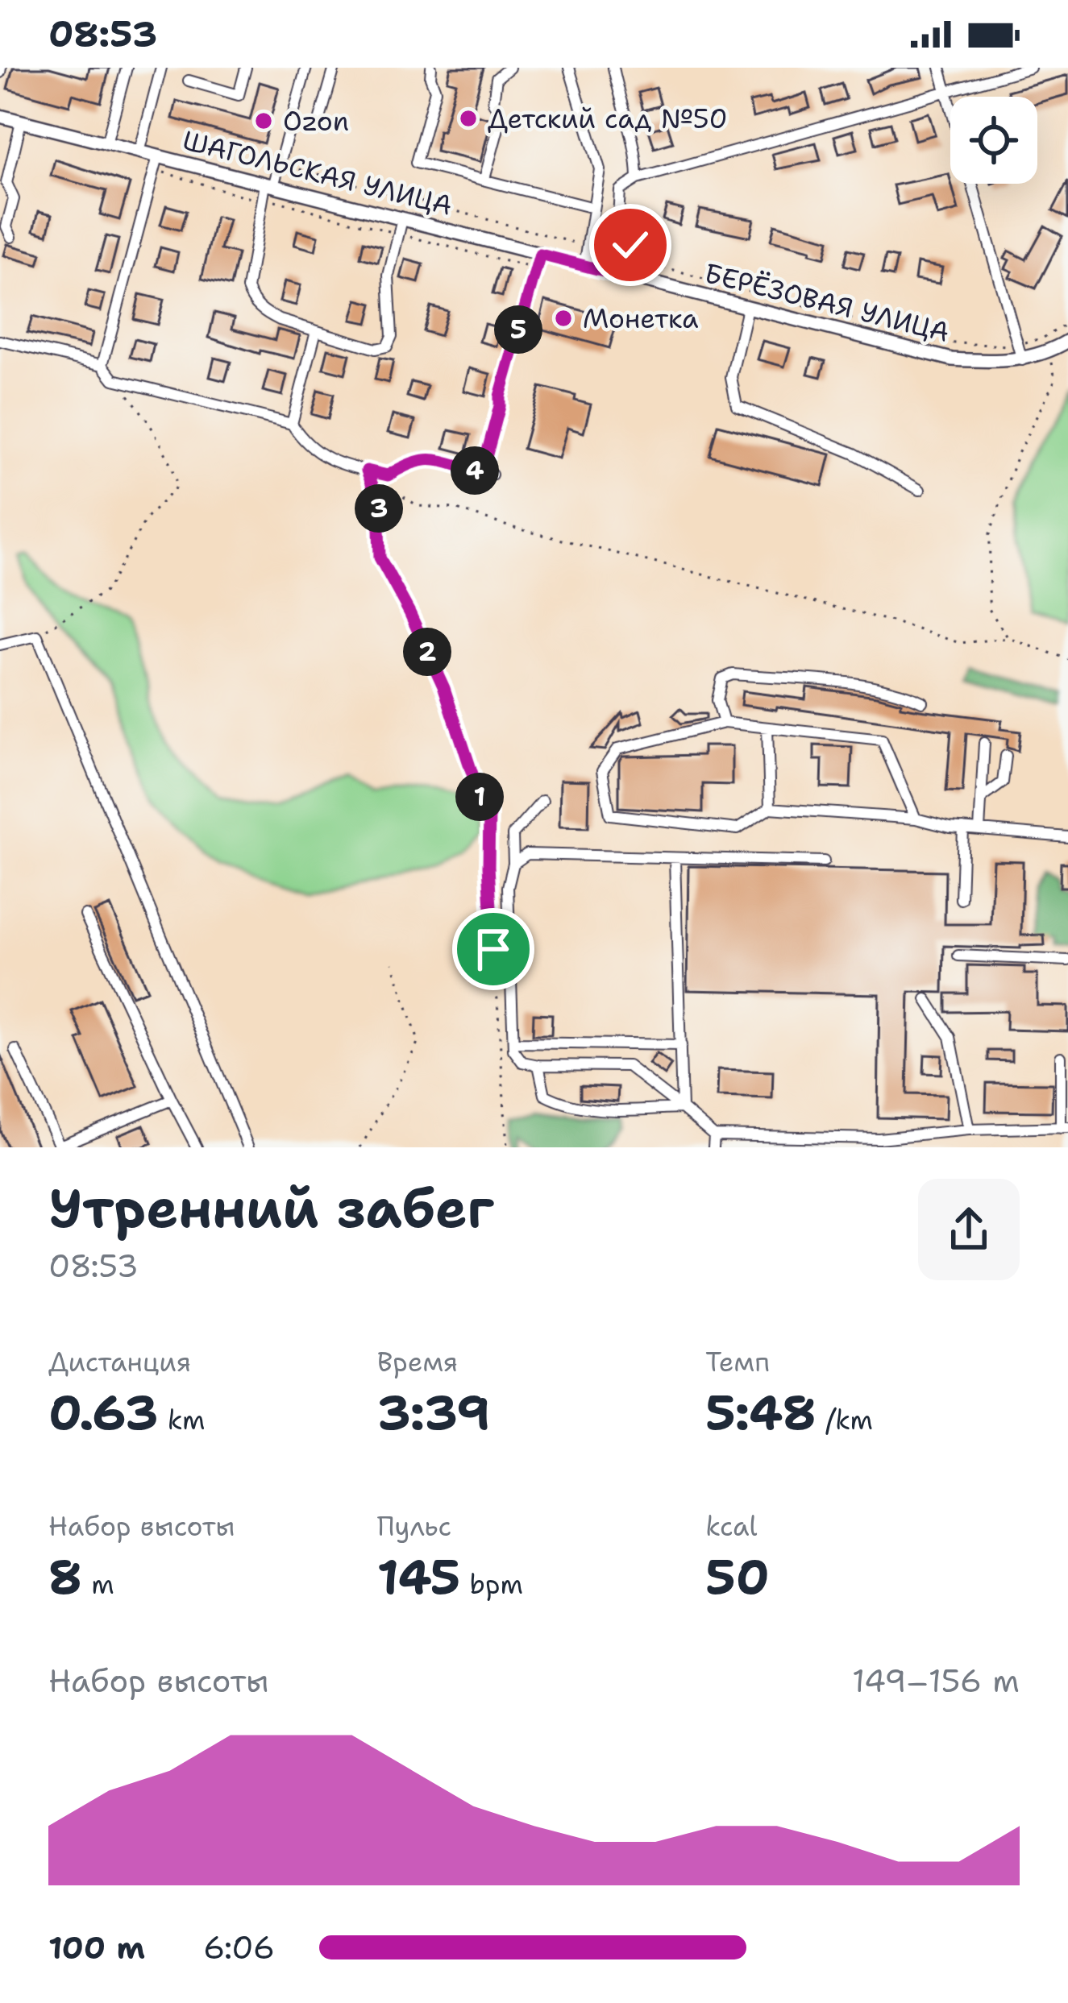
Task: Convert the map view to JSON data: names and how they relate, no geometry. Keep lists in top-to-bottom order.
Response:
{
  "streets": {
    "main road": ["ШАГОЛЬСКАЯ УЛИЦА", "БЕРЁЗОВАЯ УЛИЦА"]
  },
  "crossings": [
    ["ШАГОЛЬСКАЯ УЛИЦА", "БЕРЁЗОВАЯ УЛИЦА"]
  ],
  "places": ["Детский сад №50", "Ozon", "Монетка"],
  "page": {
    "status": "08:53",
    "pins": [
      "5",
      "4",
      "3",
      "2",
      "1"
    ],
    "heading": ["Утренний забег", "08:53"],
    "stats": [
      ["Дистанция", "0.63 km"],
      ["Время", "3:39"],
      ["Темп", "5:48 /km"],
      ["Набор высоты", "8 m"],
      ["Пульс", "145 bpm"],
      ["kcal", "50"]
    ],
    "chart": ["Набор высоты", "149–156 m"],
    "list": [
      {
        "name": "100 m",
        "note": "6:06"
      }
    ]
  }
}
